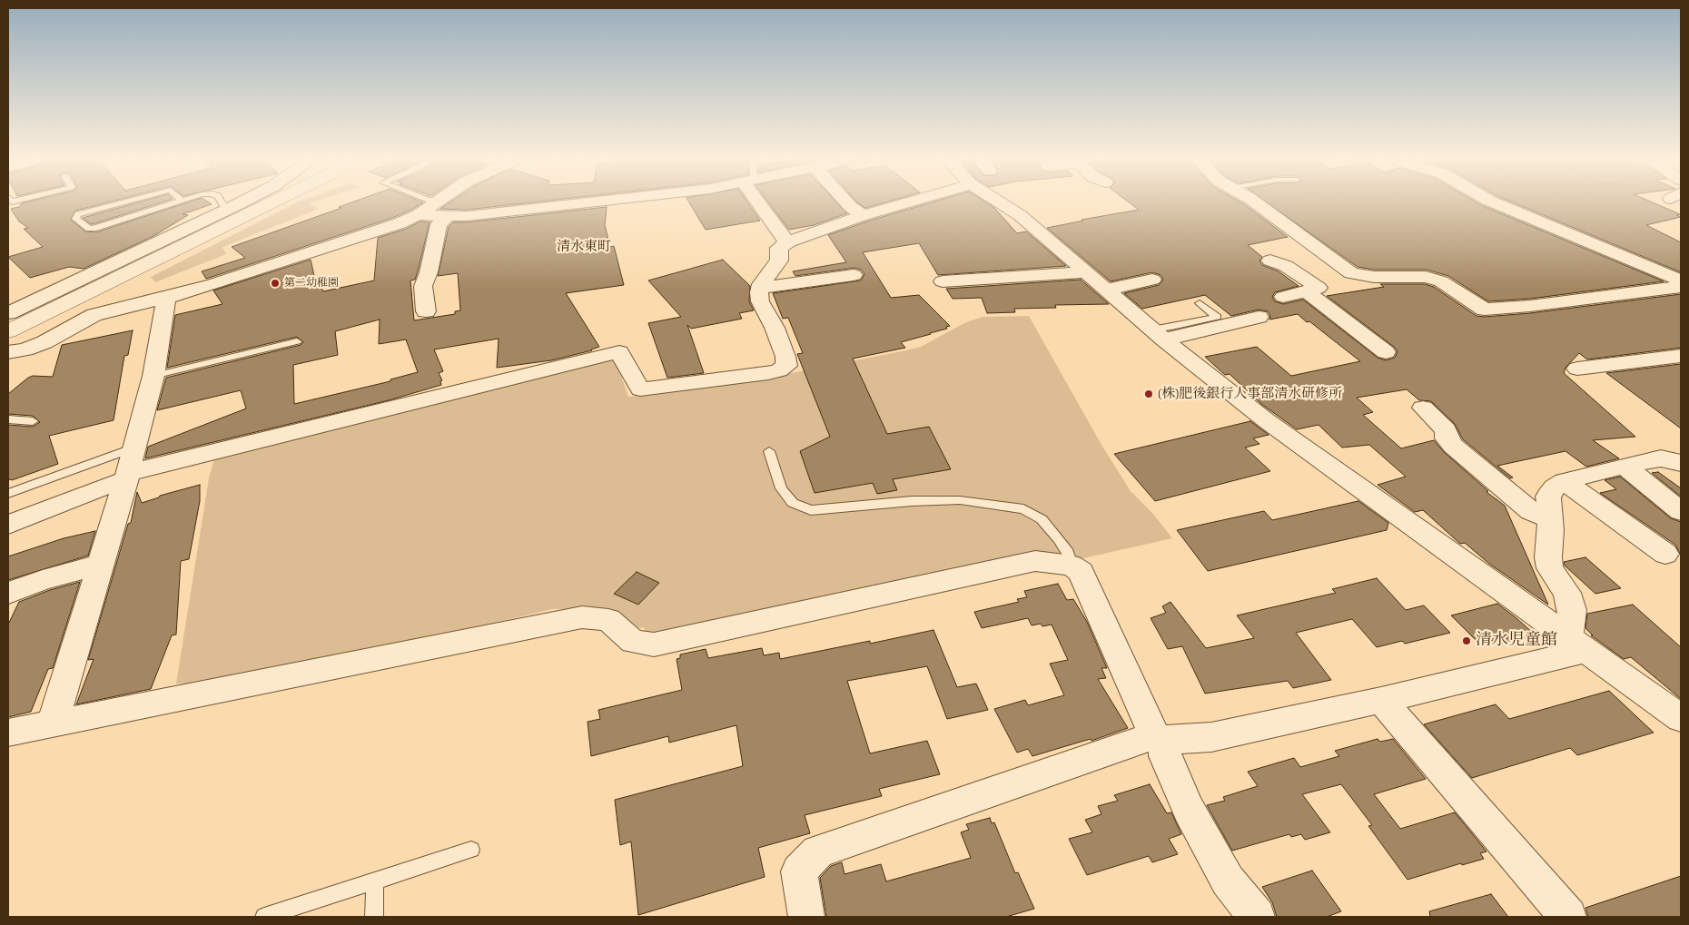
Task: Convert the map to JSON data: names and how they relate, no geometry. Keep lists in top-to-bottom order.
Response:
{
  "districts": ["清水東町"],
  "places": ["第二幼稚園", "(株)肥後銀行人事部清水研修所", "清水児童館"]
}
